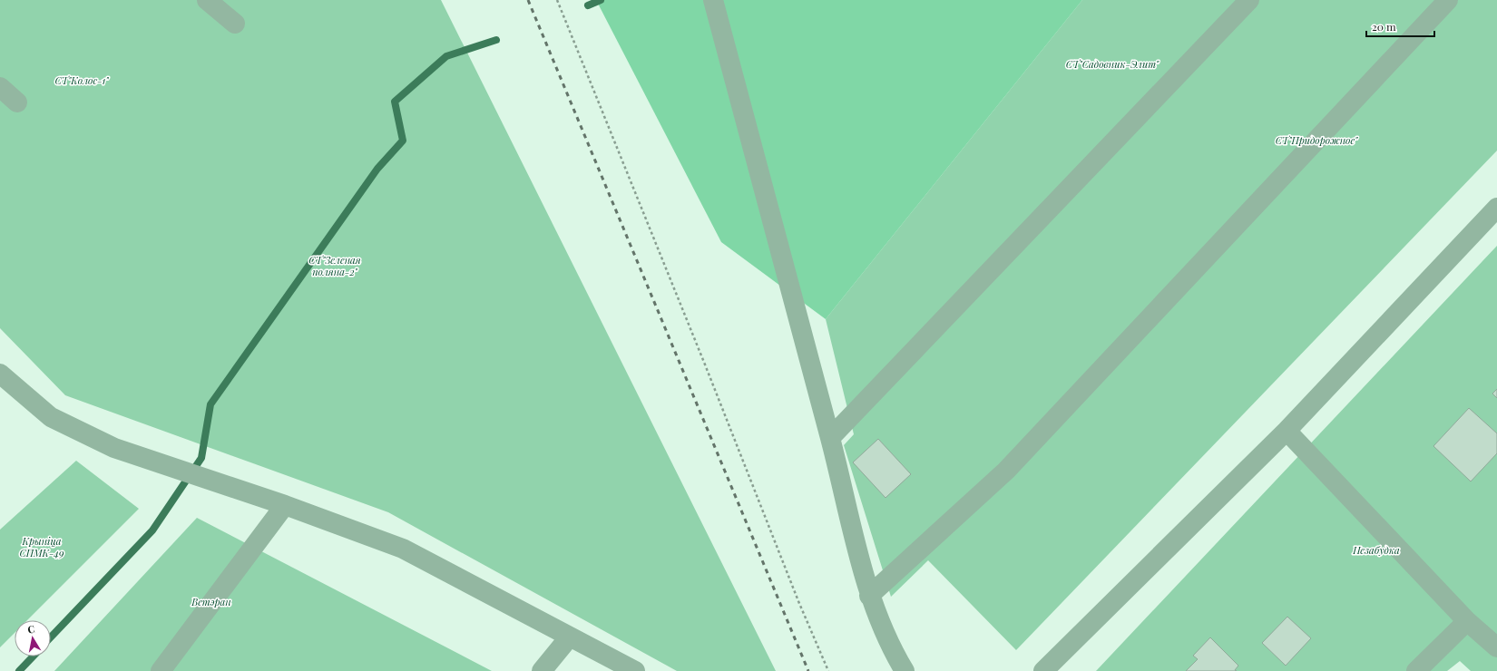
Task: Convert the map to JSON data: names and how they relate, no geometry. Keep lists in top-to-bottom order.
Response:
{
  "parks": [
    "СТ\"Садовник-Элит\"",
    "СТ\"Колос-1\"",
    "СТ\"Придорожное\"",
    "СТ\"Зеленая поляна-2\"",
    "Крыніца СПМК-49",
    "Незабудка",
    "Ветэран"
  ],
  "scale_bar": "20 m",
  "north": "top"
}
